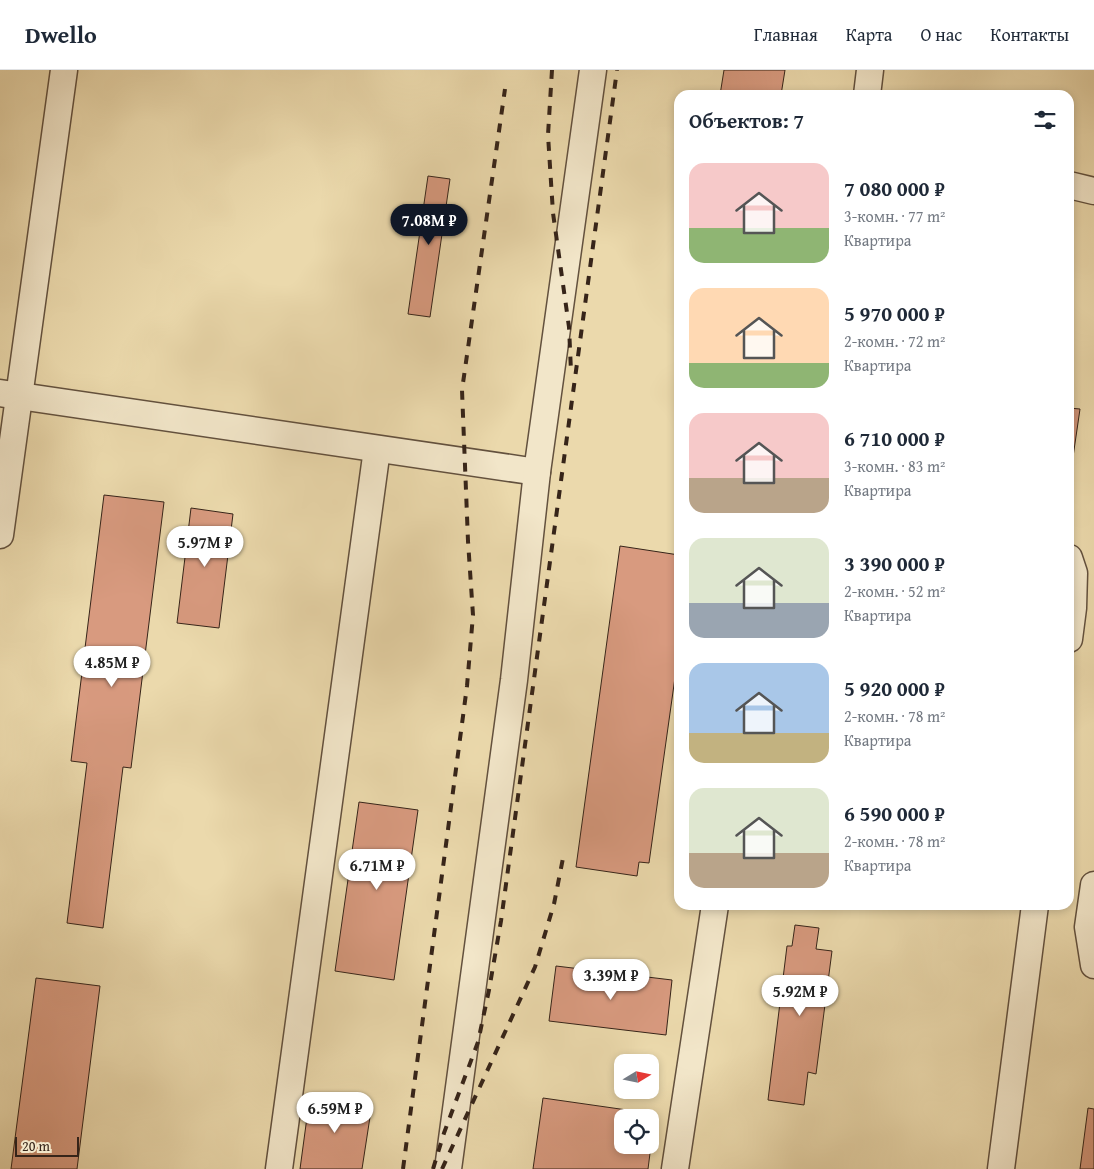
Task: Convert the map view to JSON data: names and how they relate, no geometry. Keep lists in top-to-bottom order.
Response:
{
  "scale_bar": "20 m",
  "north": "right",
  "page": {
    "header": "Dwello",
    "nav": [
      "Главная",
      "Карта",
      "О нас",
      "Контакты"
    ],
    "heading": "Объектов: 7",
    "list": [
      {
        "name": "7 080 000 ₽",
        "note": "3-комн. · 77 m² · Квартира"
      },
      {
        "name": "5 970 000 ₽",
        "note": "2-комн. · 72 m² · Квартира"
      },
      {
        "name": "6 710 000 ₽",
        "note": "3-комн. · 83 m² · Квартира"
      },
      {
        "name": "3 390 000 ₽",
        "note": "2-комн. · 52 m² · Квартира"
      },
      {
        "name": "5 920 000 ₽",
        "note": "2-комн. · 78 m² · Квартира"
      },
      {
        "name": "6 590 000 ₽",
        "note": "2-комн. · 78 m² · Квартира"
      }
    ],
    "price": [
      "7.08M ₽",
      "5.97M ₽",
      "4.85M ₽",
      "6.71M ₽",
      "3.39M ₽",
      "5.92M ₽",
      "6.59M ₽"
    ],
    "scale": "20 m"
  }
}
